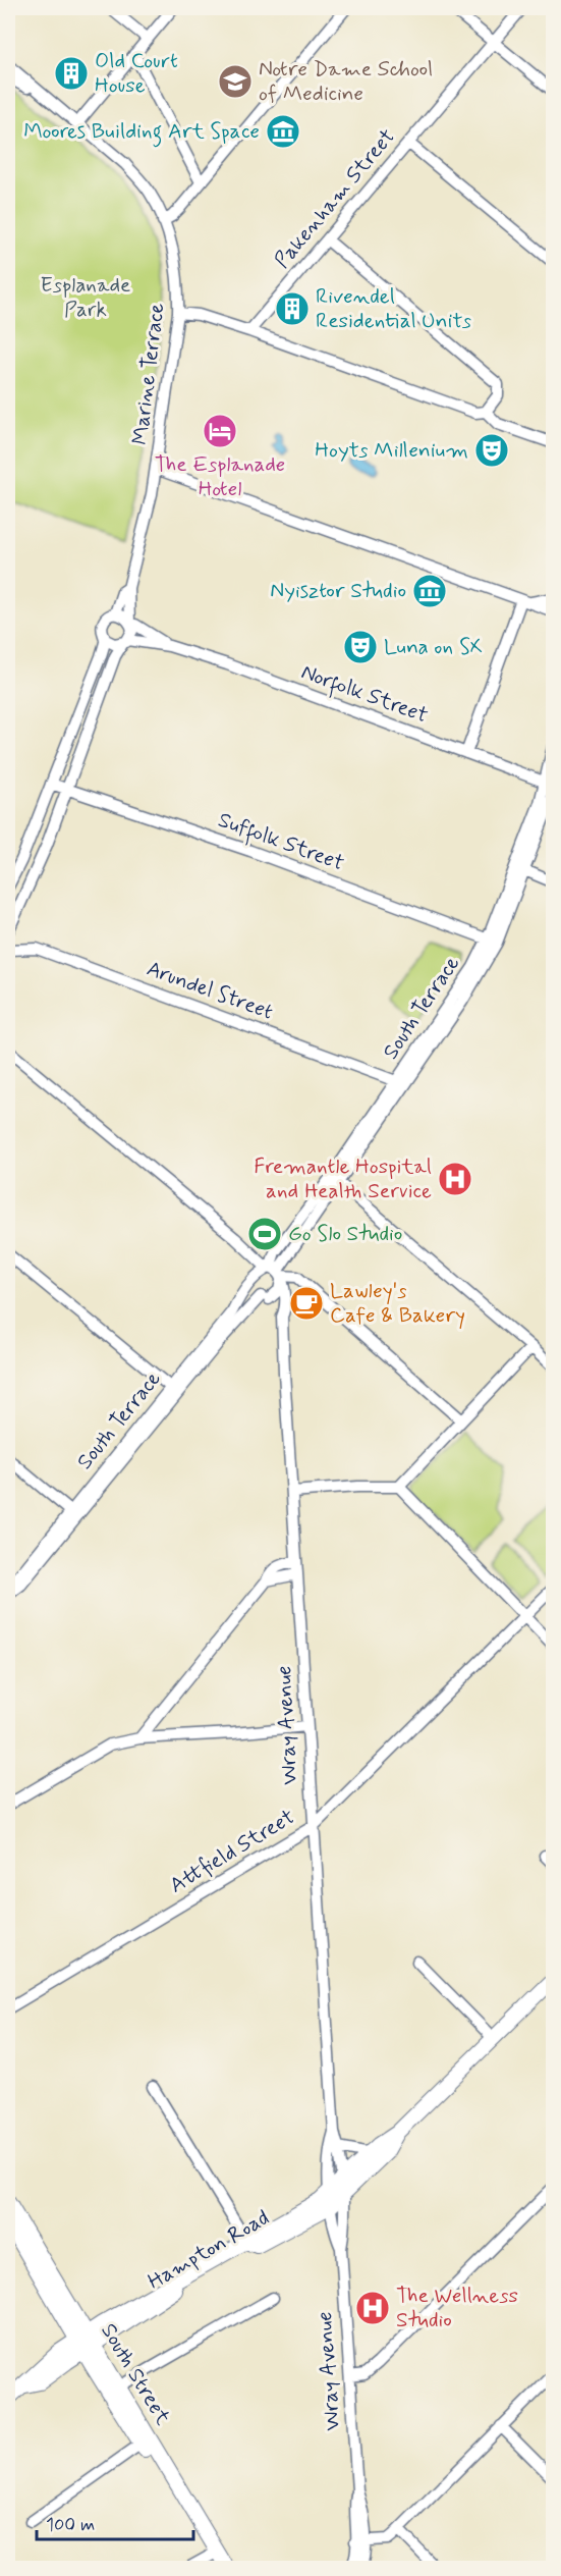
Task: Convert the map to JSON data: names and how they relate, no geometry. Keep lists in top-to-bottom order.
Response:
{
  "streets": {
    "main road": ["Hampton Road", "South Street"],
    "street": [
      "Pakenham Street",
      "Marine Terrace",
      "Norfolk Street",
      "Suffolk Street",
      "Arundel Street",
      "South Terrace",
      "Wray Avenue",
      "Attfield Street"
    ]
  },
  "crossings": [
    ["Marine Terrace", "Norfolk Street"],
    ["Marine Terrace", "Suffolk Street"],
    ["Norfolk Street", "South Terrace"],
    ["Suffolk Street", "South Terrace"],
    ["Arundel Street", "South Terrace"],
    ["South Terrace", "Wray Avenue"],
    ["Wray Avenue", "Attfield Street"],
    ["Wray Avenue", "Hampton Road"],
    ["Hampton Road", "South Street"]
  ],
  "parks": ["Esplanade Park"],
  "places": {
    "building": ["Old Court House", "Rivendel Residential Units"],
    "school or university": ["Notre Dame School of Medicine"],
    "museum": ["Moores Building Art Space", "Nyisztor Studio"],
    "hotel": ["The Esplanade Hotel"],
    "theatre": ["Hoyts Millenium", "Luna on SX"],
    "hospital": ["Fremantle Hospital and Health Service", "The Wellness Studio"],
    "sports": ["Go Slo Studio"],
    "cafe": ["Lawley's Cafe & Bakery"]
  },
  "scale_bar": "100 m"
}
